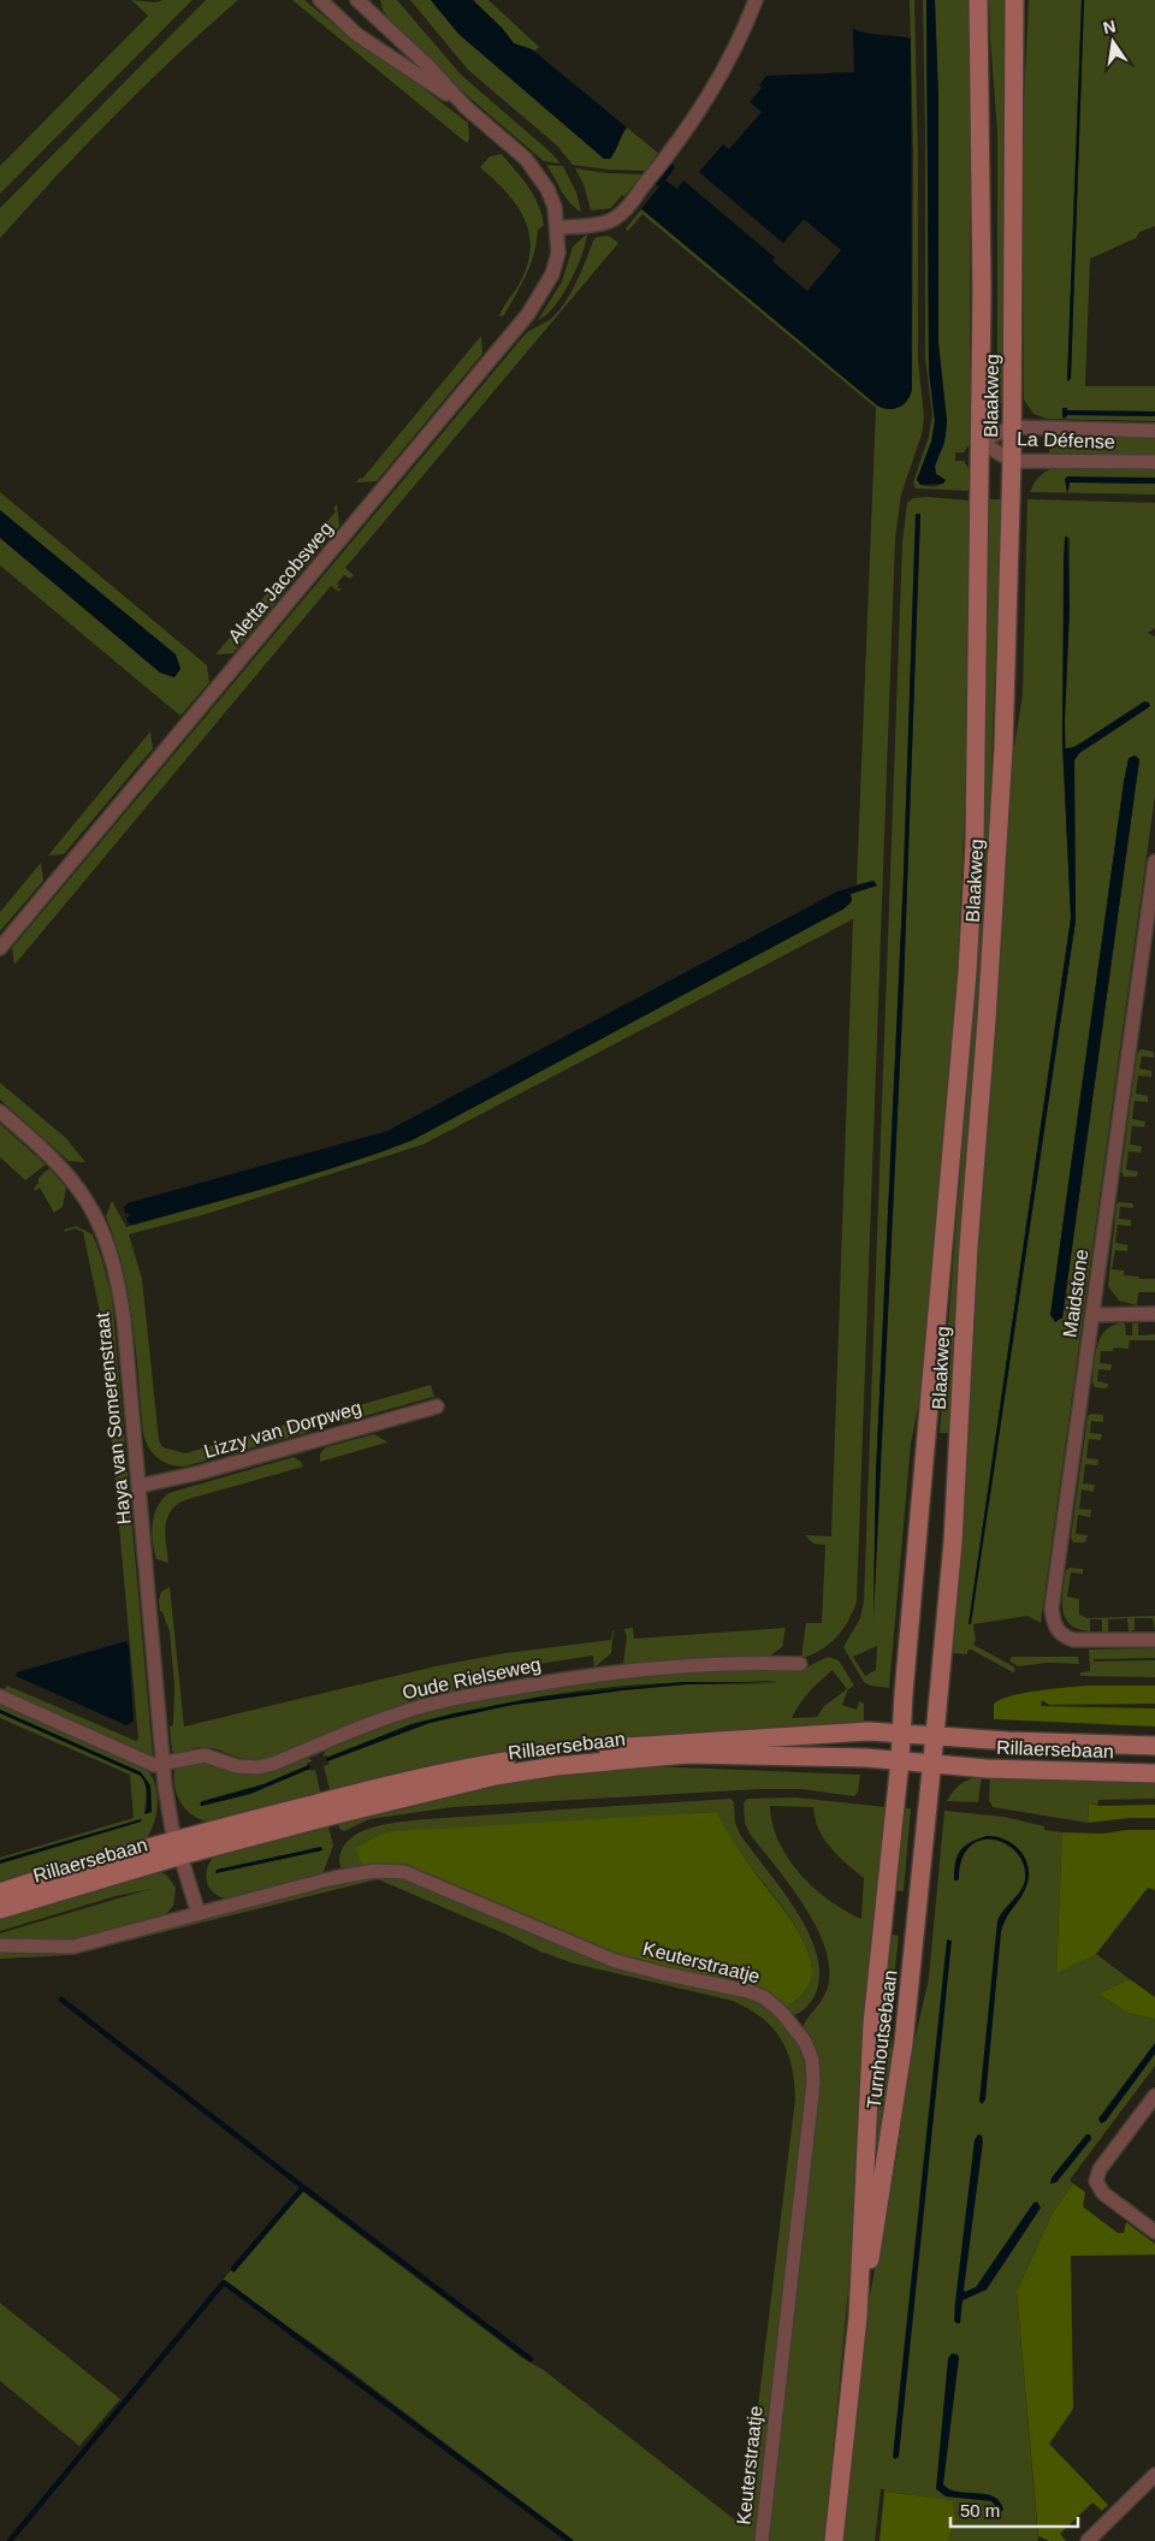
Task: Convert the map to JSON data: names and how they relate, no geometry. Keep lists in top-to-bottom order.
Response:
{
  "streets": {
    "main road": ["Blaakweg", "Rillaersebaan", "Turnhoutsebaan"],
    "street": [
      "La Défense",
      "Aletta Jacobsweg",
      "Maidstone",
      "Haya van Somerenstraat",
      "Lizzy van Dorpweg",
      "Oude Rielseweg",
      "Keuterstraatje"
    ]
  },
  "crossings": [
    ["Blaakweg", "La Défense"],
    ["Blaakweg", "Rillaersebaan"],
    ["Blaakweg", "Turnhoutsebaan"],
    ["Haya van Somerenstraat", "Lizzy van Dorpweg"],
    ["Haya van Somerenstraat", "Oude Rielseweg"],
    ["Rillaersebaan", "Turnhoutsebaan"]
  ],
  "scale_bar": "50 m",
  "north": "top"
}
